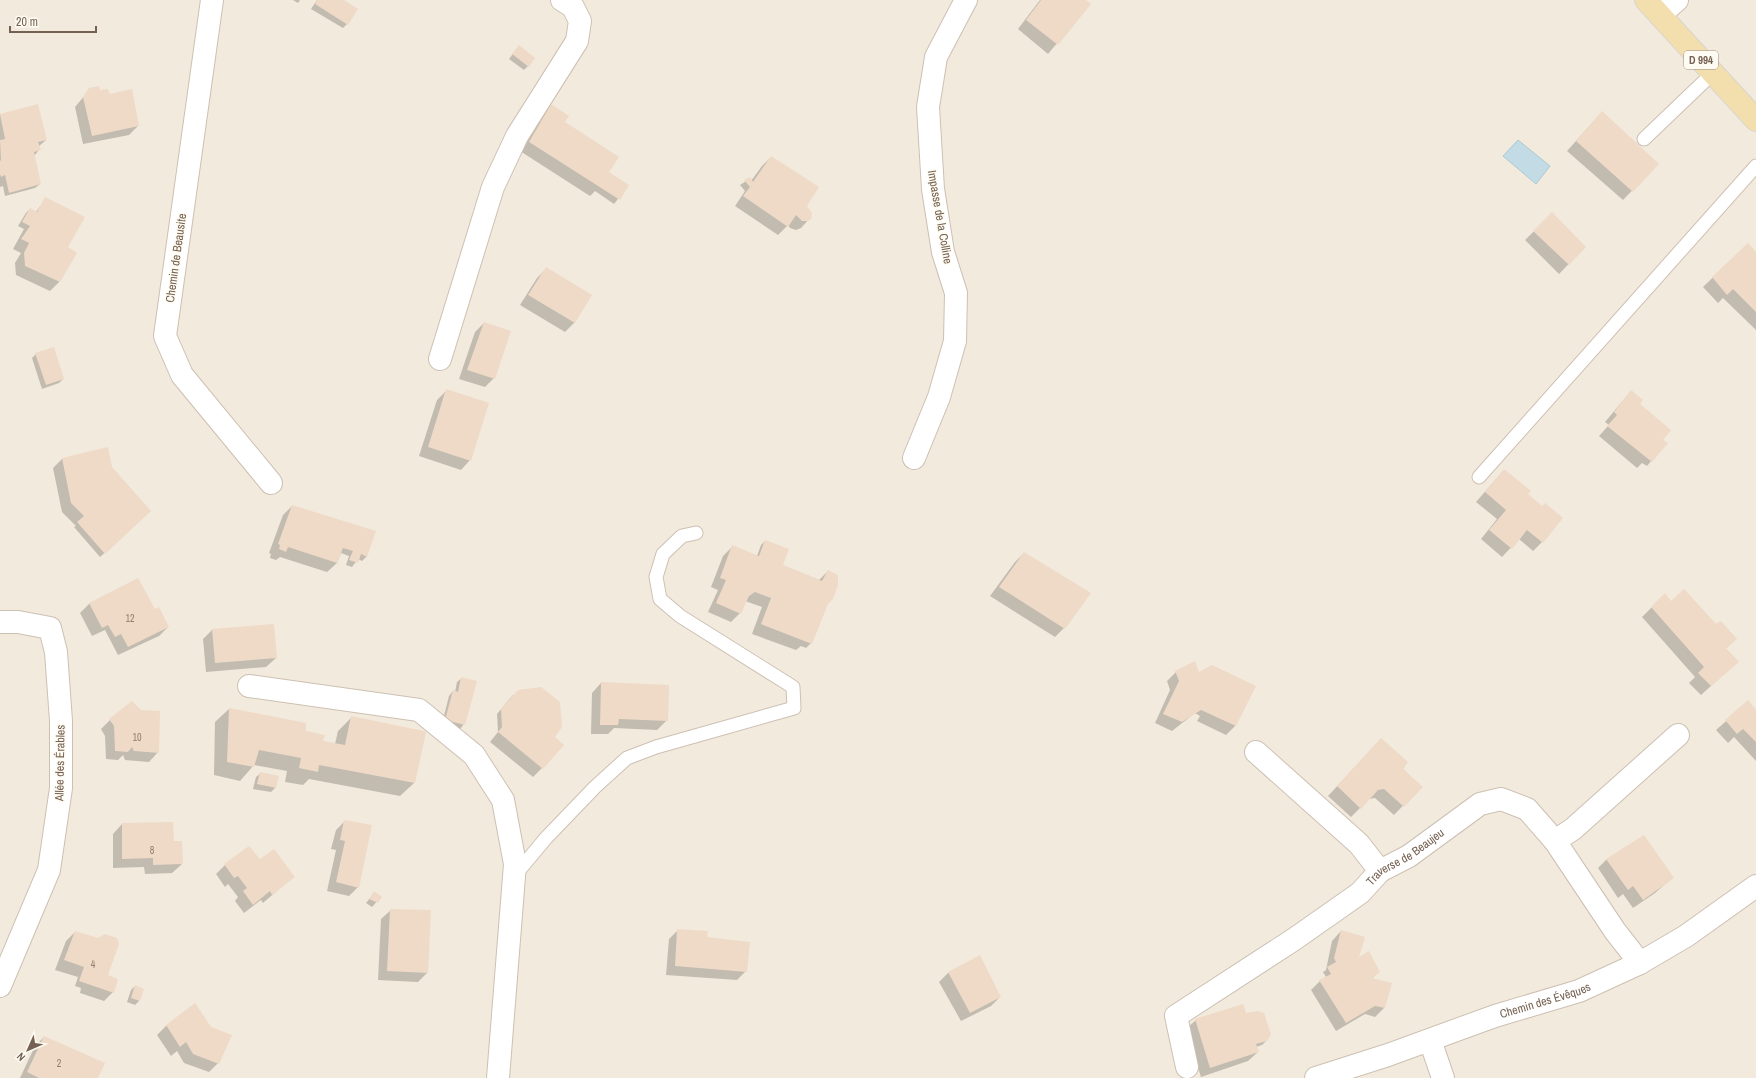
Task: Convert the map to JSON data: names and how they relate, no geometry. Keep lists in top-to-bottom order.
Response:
{
  "streets": {
    "main road": ["D 994"],
    "street": [
      "Impasse de la Colline",
      "Chemin de Beausite",
      "Allée des Érables",
      "Traverse de Beaujeu",
      "Chemin des Évêques"
    ]
  },
  "crossings": [
    ["Traverse de Beaujeu", "Chemin des Évêques"]
  ],
  "house_numbers": [
    "12",
    "10",
    "8",
    "4",
    "2"
  ],
  "scale_bar": "20 m",
  "north": "bottom left"
}
